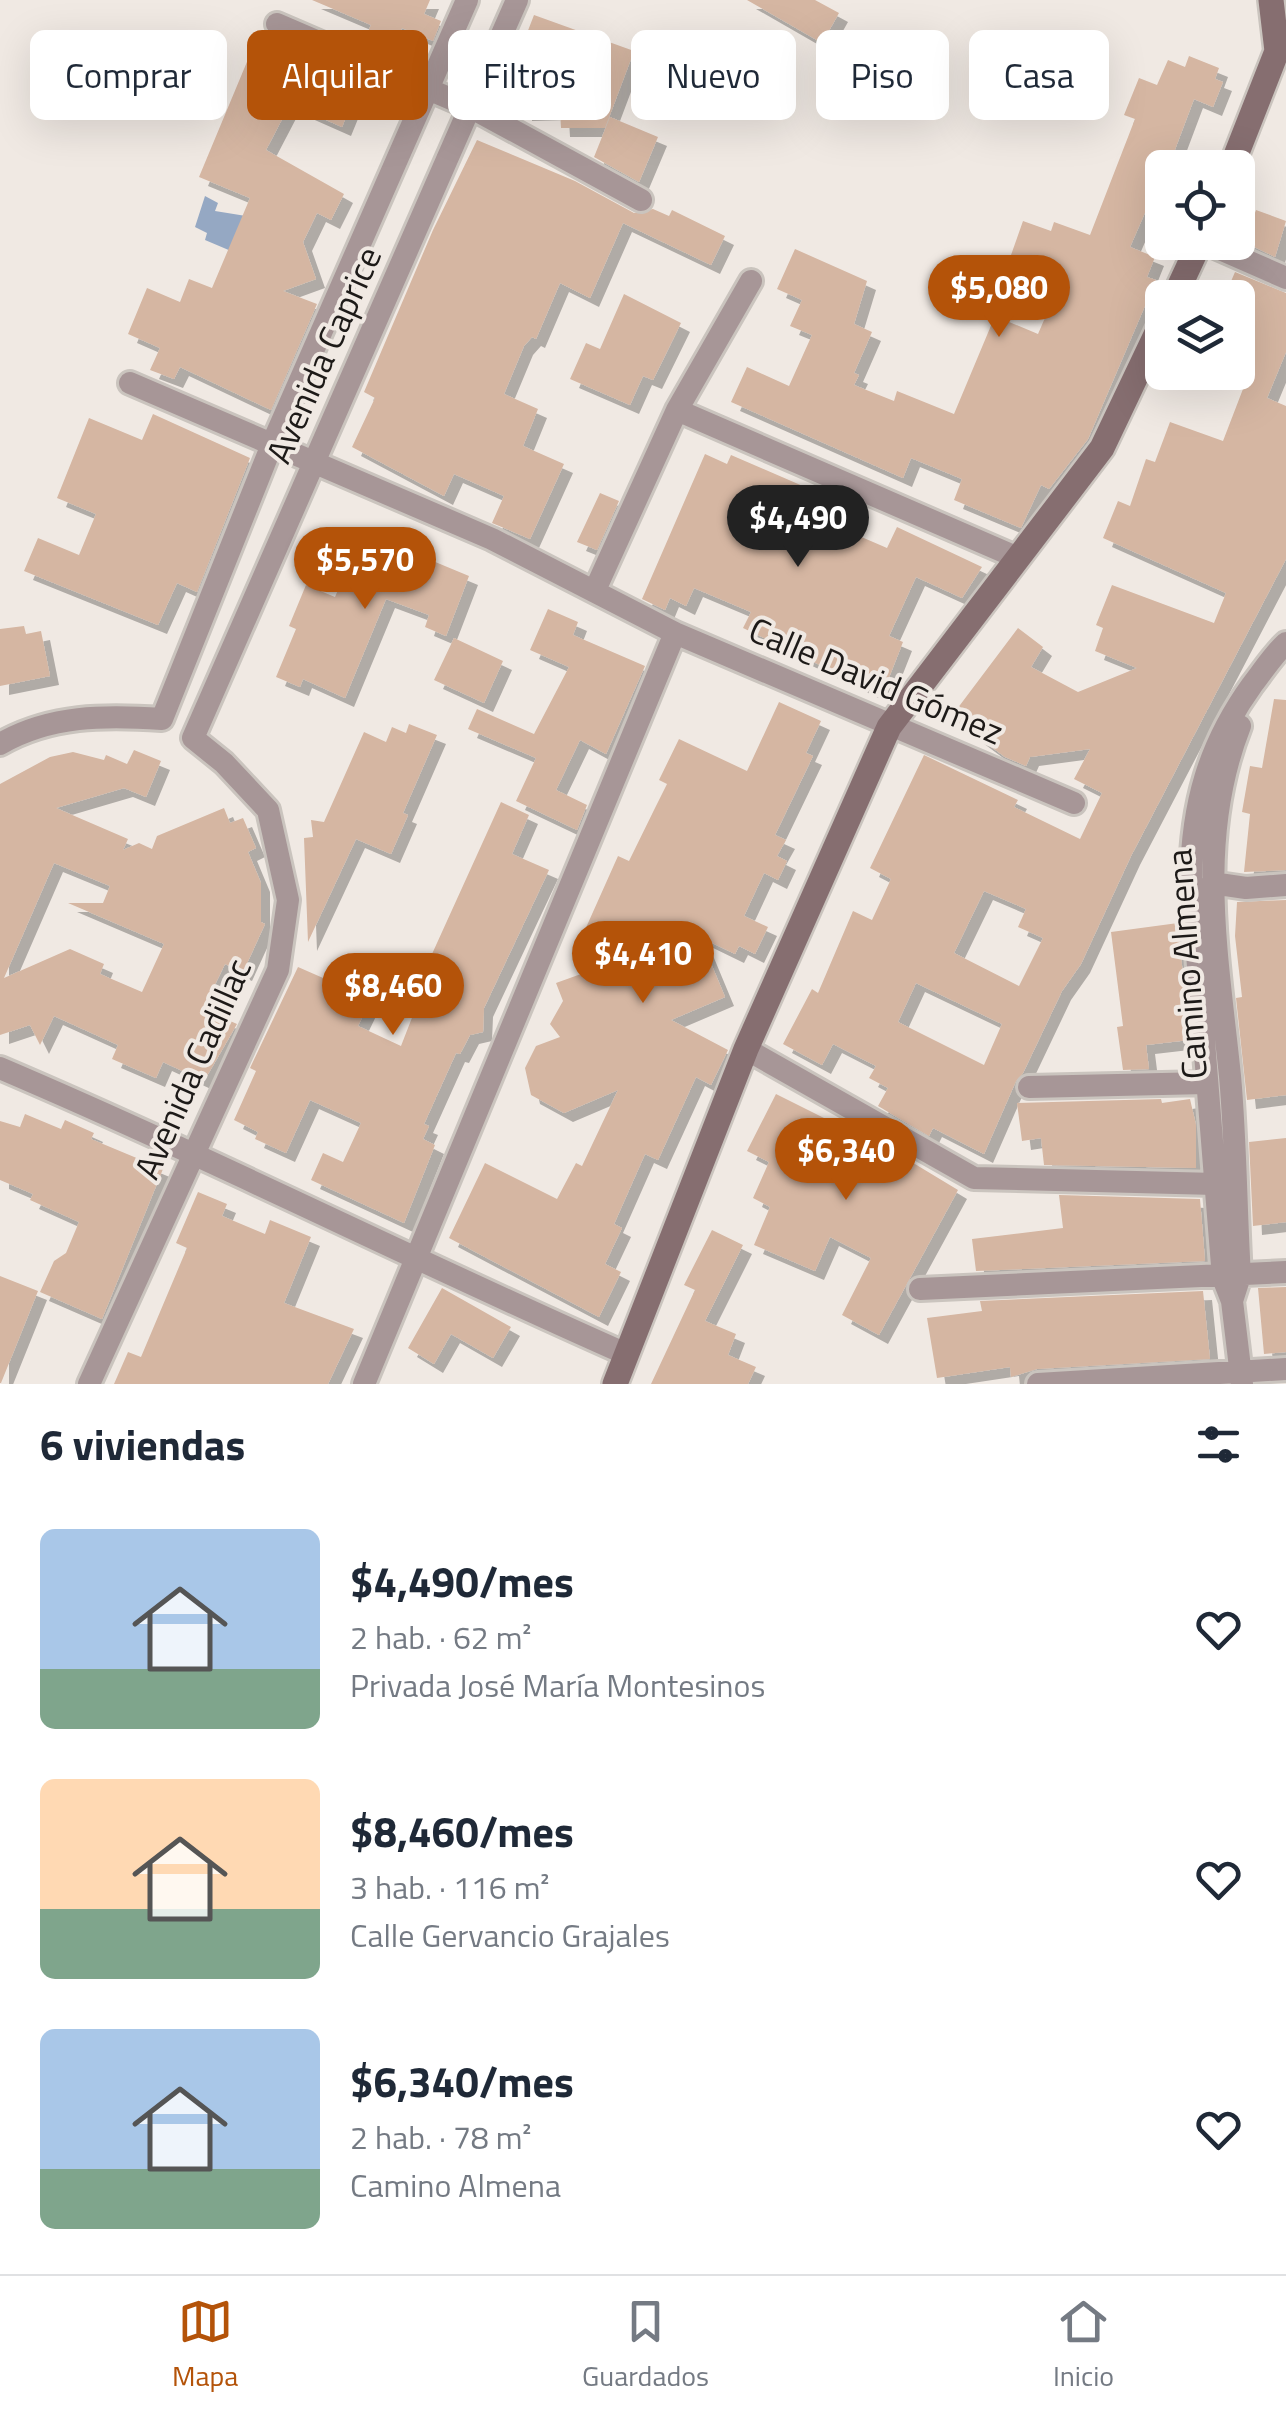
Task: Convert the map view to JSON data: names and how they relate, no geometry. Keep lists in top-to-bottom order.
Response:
{
  "streets": {
    "street": [
      "Avenida Caprice",
      "Calle David Gómez",
      "Camino Almena",
      "Avenida Cadillac"
    ]
  },
  "crossings": [
    ["Avenida Caprice", "Calle David Gómez"],
    ["Avenida Caprice", "Avenida Cadillac"]
  ],
  "page": {
    "chip": [
      "Comprar",
      "Alquilar",
      "Filtros",
      "Nuevo",
      "Piso",
      "Casa"
    ],
    "price": [
      "$5,080",
      "$4,490",
      "$5,570",
      "$4,410",
      "$8,460",
      "$6,340"
    ],
    "heading": "6 viviendas",
    "list": [
      {
        "name": "$4,490/mes",
        "note": "2 hab. · 62 m² · Privada José María Montesinos"
      },
      {
        "name": "$8,460/mes",
        "note": "3 hab. · 116 m² · Calle Gervancio Grajales"
      },
      {
        "name": "$6,340/mes",
        "note": "2 hab. · 78 m² · Camino Almena"
      }
    ],
    "tabs": ["Mapa", "Guardados", "Inicio"]
  }
}
